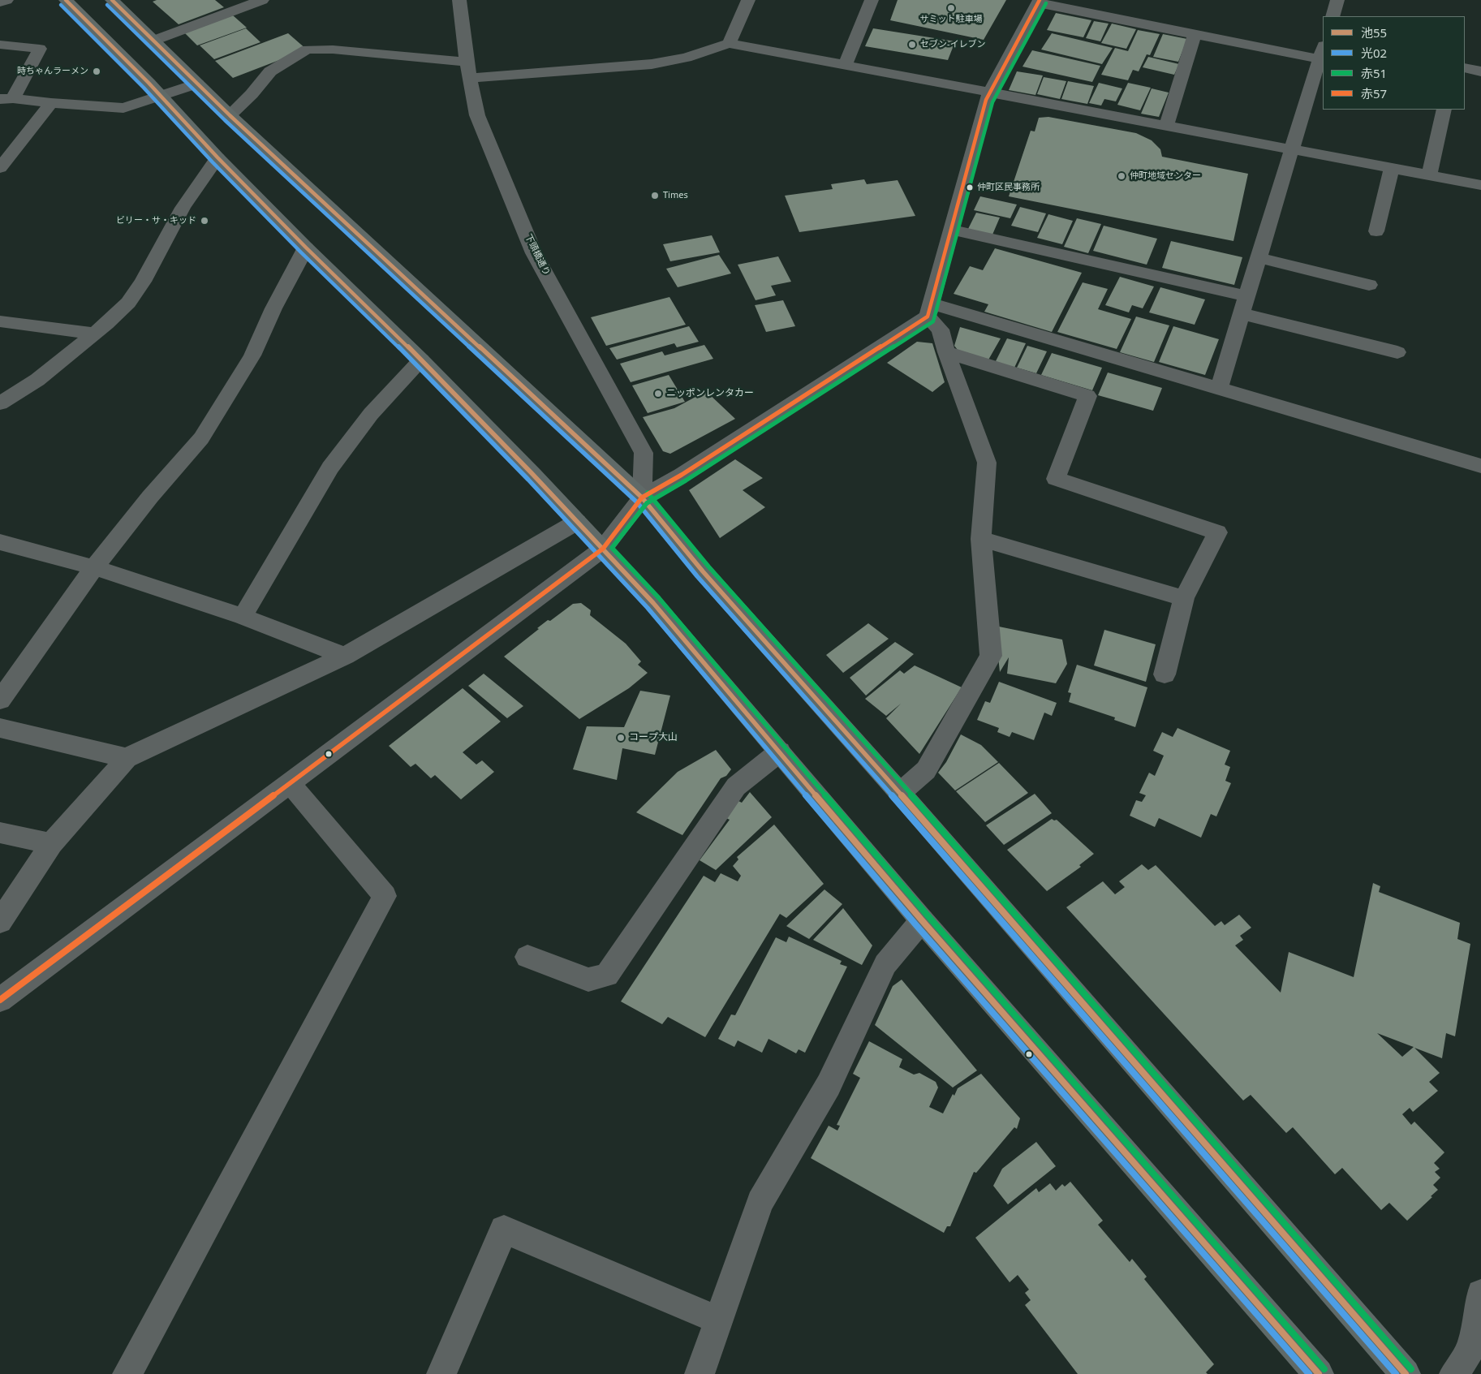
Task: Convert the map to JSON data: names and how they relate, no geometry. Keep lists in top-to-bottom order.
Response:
{
  "streets": {
    "street": ["下頭橋通り"]
  },
  "places": [
    "サミット駐車場",
    "セブン-イレブン",
    "時ちゃんラーメン",
    "仲町地域センター",
    "仲町区民事務所",
    "Times",
    "ビリー・サ・キッド",
    "ニッポンレンタカー",
    "コープ大山"
  ],
  "lines": [
    "transit line 池55",
    "transit line 赤57",
    "transit line 赤51",
    "transit line 光02"
  ],
  "legend": [
    "池55",
    "光02",
    "赤51",
    "赤57"
  ]
}
